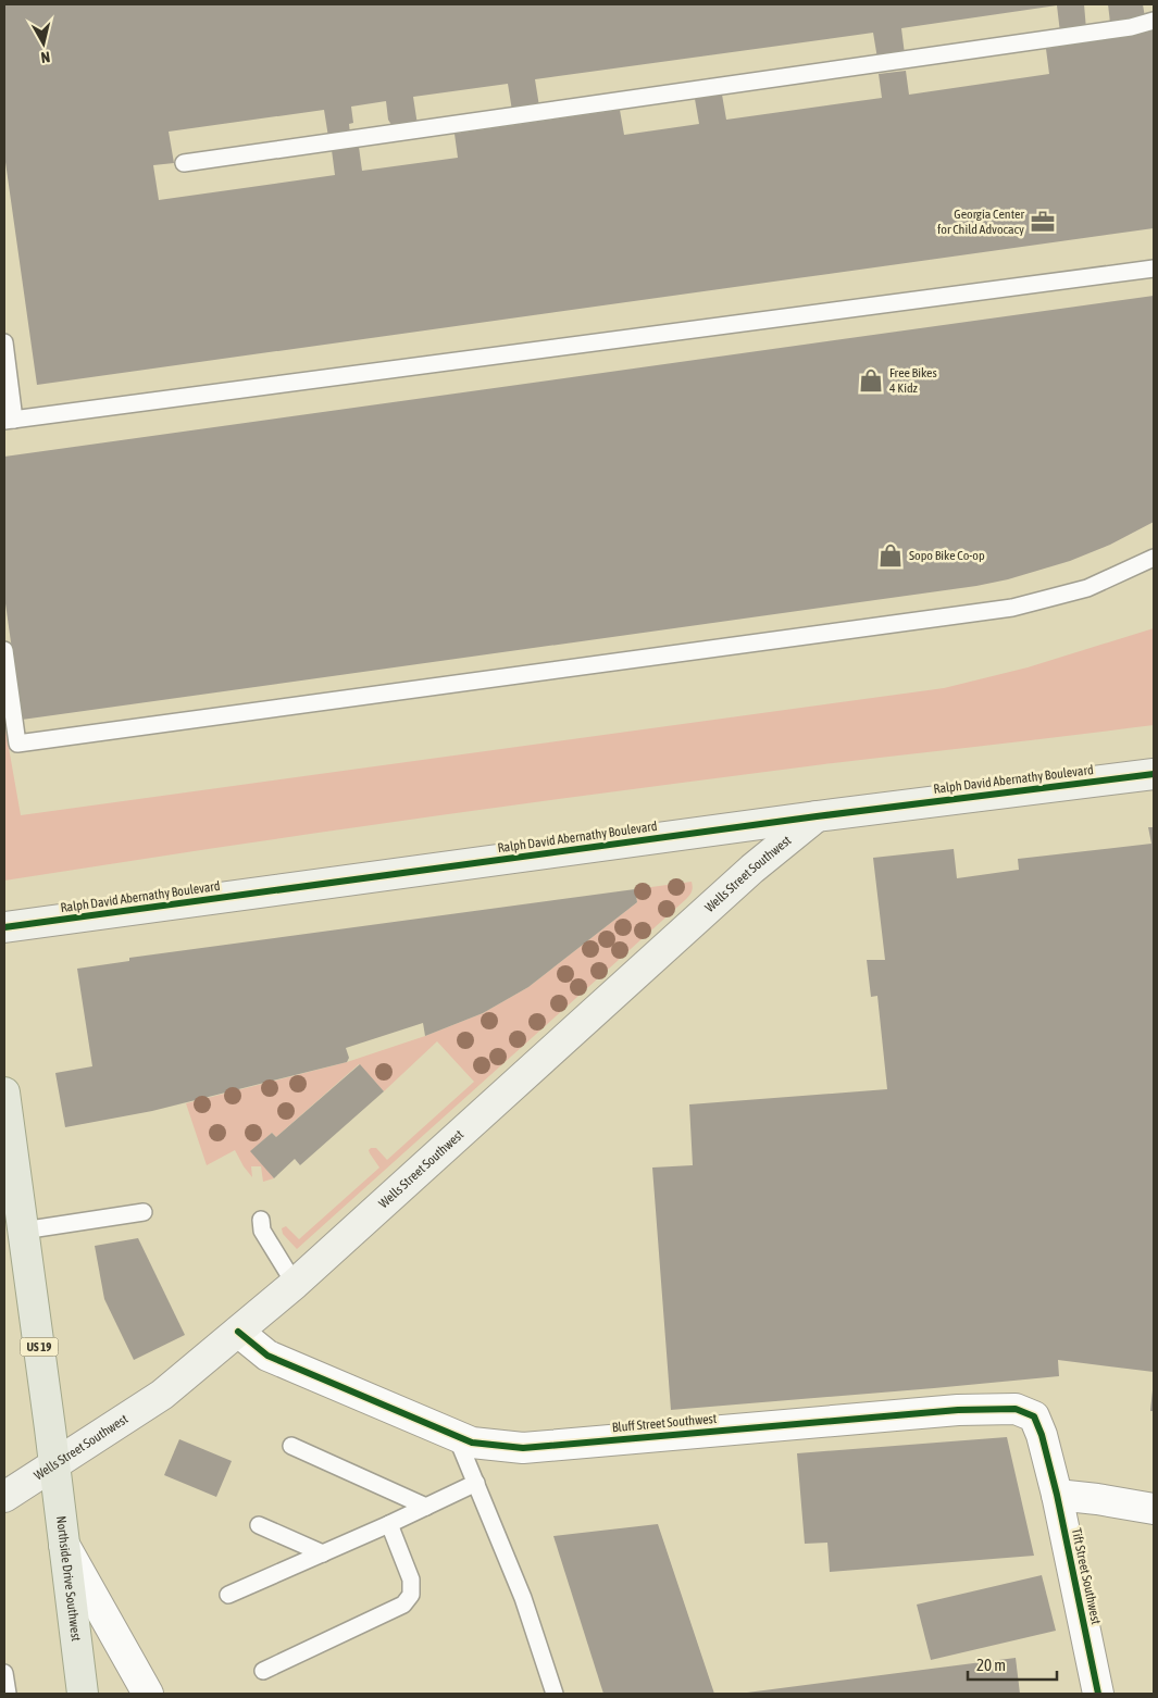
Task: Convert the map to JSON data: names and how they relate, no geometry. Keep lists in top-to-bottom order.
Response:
{
  "streets": {
    "main road": [
      "Ralph David Abernathy Boulevard",
      "Wells Street Southwest",
      "US 19",
      "Northside Drive Southwest"
    ],
    "street": ["Bluff Street Southwest", "Tift Street Southwest"]
  },
  "crossings": [
    ["Ralph David Abernathy Boulevard", "Wells Street Southwest"],
    ["Wells Street Southwest", "US 19"],
    ["Wells Street Southwest", "Bluff Street Southwest"],
    ["Wells Street Southwest", "Northside Drive Southwest"],
    ["US 19", "Northside Drive Southwest"],
    ["Bluff Street Southwest", "Tift Street Southwest"]
  ],
  "places": {
    "office": ["Georgia Center for Child Advocacy"],
    "shop": ["Free Bikes 4 Kidz", "Sopo Bike Co-op"]
  },
  "scale_bar": "20 m",
  "north": "bottom"
}
